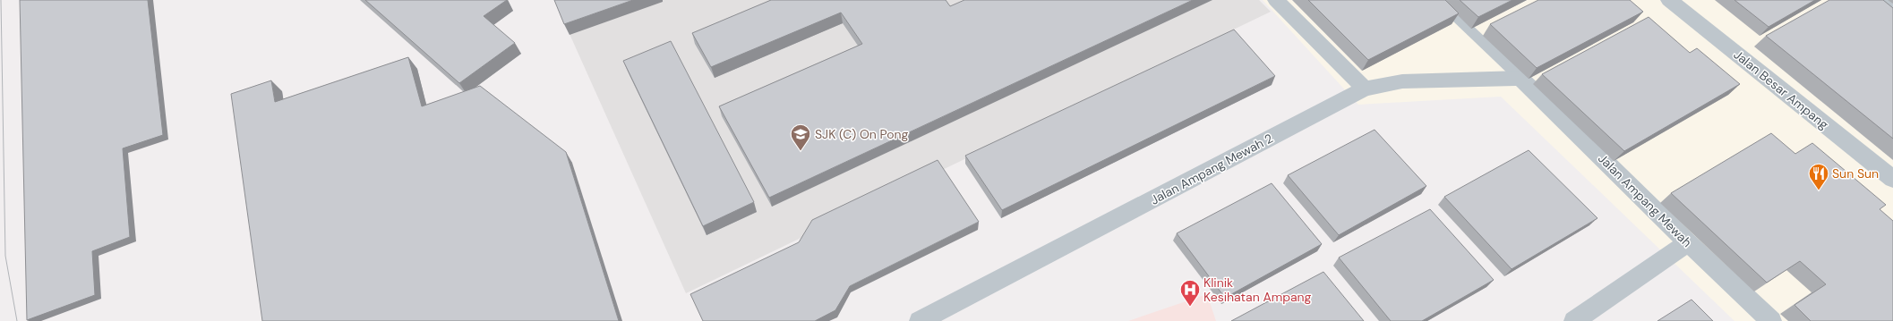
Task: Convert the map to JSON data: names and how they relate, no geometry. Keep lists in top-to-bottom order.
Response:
{
  "streets": {
    "street": ["Jalan Besar Ampang", "Jalan Ampang Mewah 2", "Jalan Ampang Mewah"]
  },
  "crossings": [
    ["Jalan Ampang Mewah 2", "Jalan Ampang Mewah"]
  ],
  "places": {
    "school or university": ["SJK (C) On Pong"],
    "restaurant": ["Sun Sun"],
    "hospital": ["Klinik Kesihatan Ampang"]
  }
}
